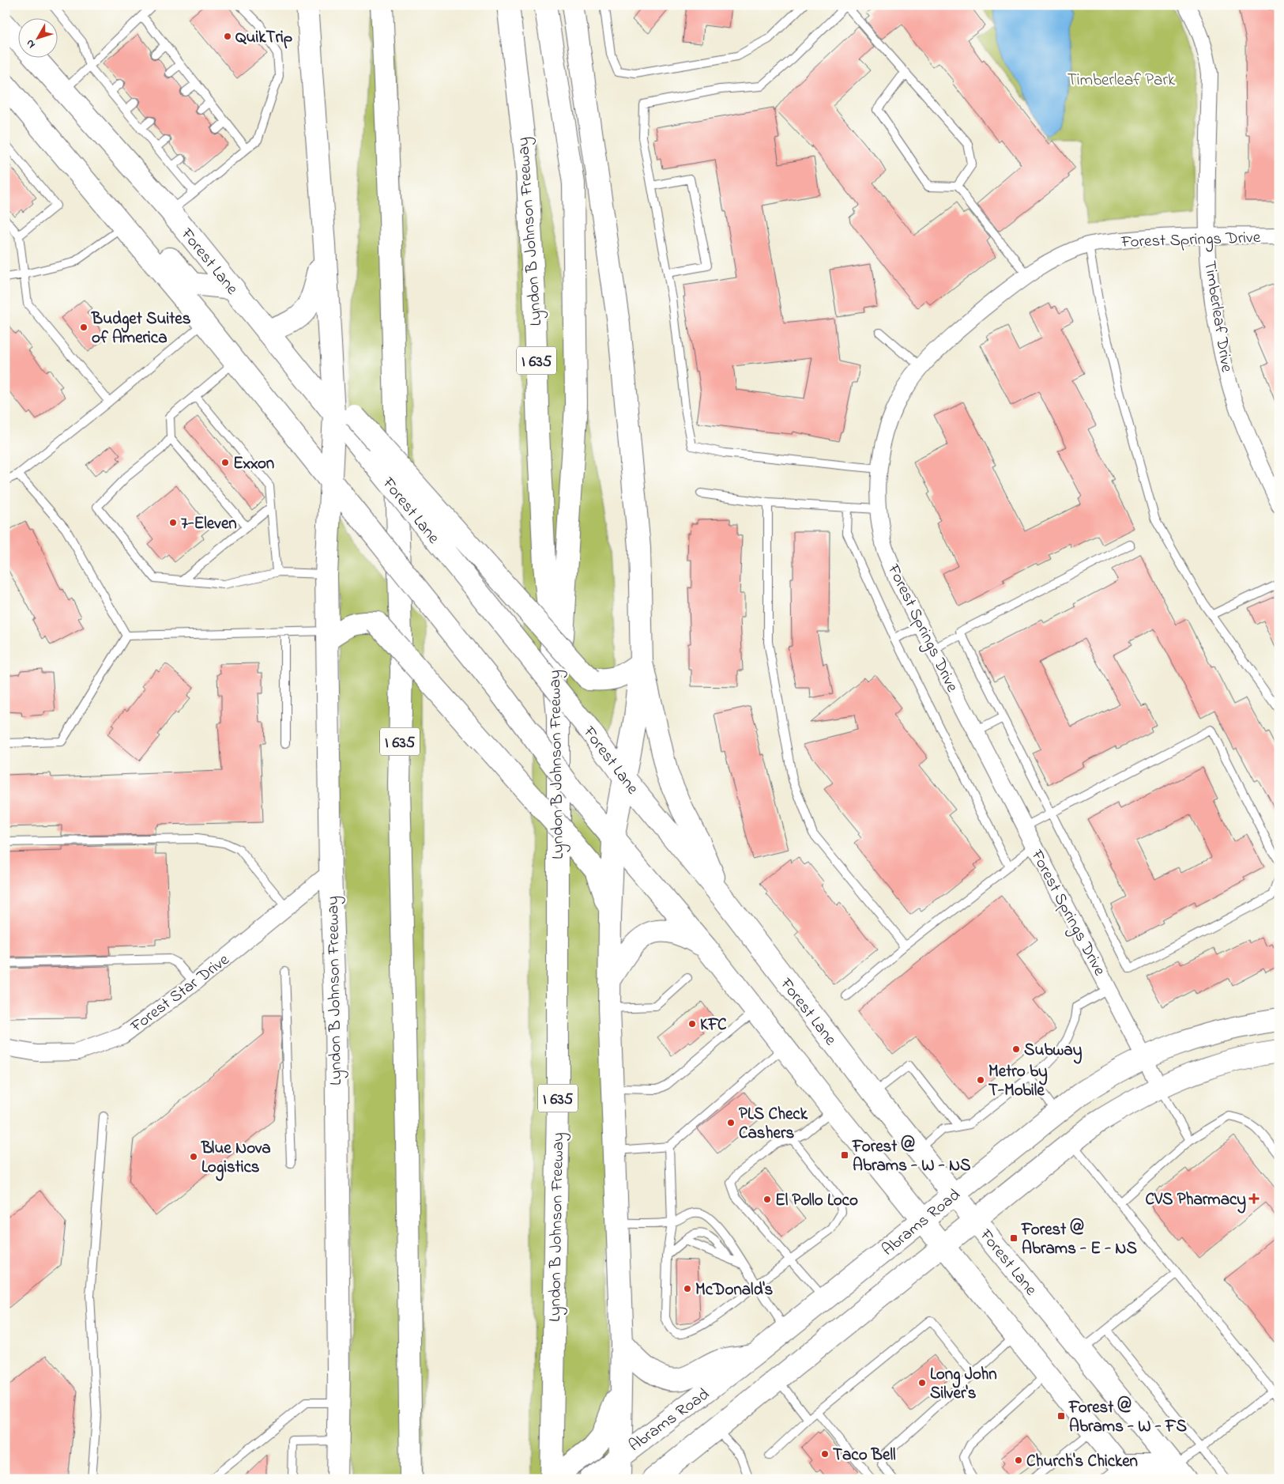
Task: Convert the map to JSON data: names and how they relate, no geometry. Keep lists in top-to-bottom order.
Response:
{
  "streets": {
    "main road": [
      "Lyndon B Johnson Freeway",
      "Forest Lane",
      "I 635",
      "Abrams Road"
    ],
    "street": ["Forest Springs Drive", "Timberleaf Drive", "Forest Star Drive"]
  },
  "crossings": [
    ["Lyndon B Johnson Freeway", "Forest Lane"],
    ["Lyndon B Johnson Freeway", "Forest Star Drive"],
    ["Forest Springs Drive", "Timberleaf Drive"],
    ["Forest Springs Drive", "Abrams Road"],
    ["Forest Lane", "Abrams Road"]
  ],
  "parks": ["Timberleaf Park"],
  "places": {
    "other": [
      "QuikTrip",
      "Budget Suites of America",
      "Exxon",
      "7-Eleven",
      "KFC",
      "Subway",
      "Metro by T-Mobile",
      "PLS Check Cashers",
      "Blue Nova Logistics",
      "El Pollo Loco",
      "McDonald's",
      "Long John Silver's",
      "Taco Bell",
      "Church's Chicken"
    ],
    "transit": ["Forest @ Abrams - W - NS", "Forest @ Abrams - E - NS", "Forest @ Abrams - W - FS"],
    "health": ["CVS Pharmacy"]
  },
  "north": "bottom left"
}
